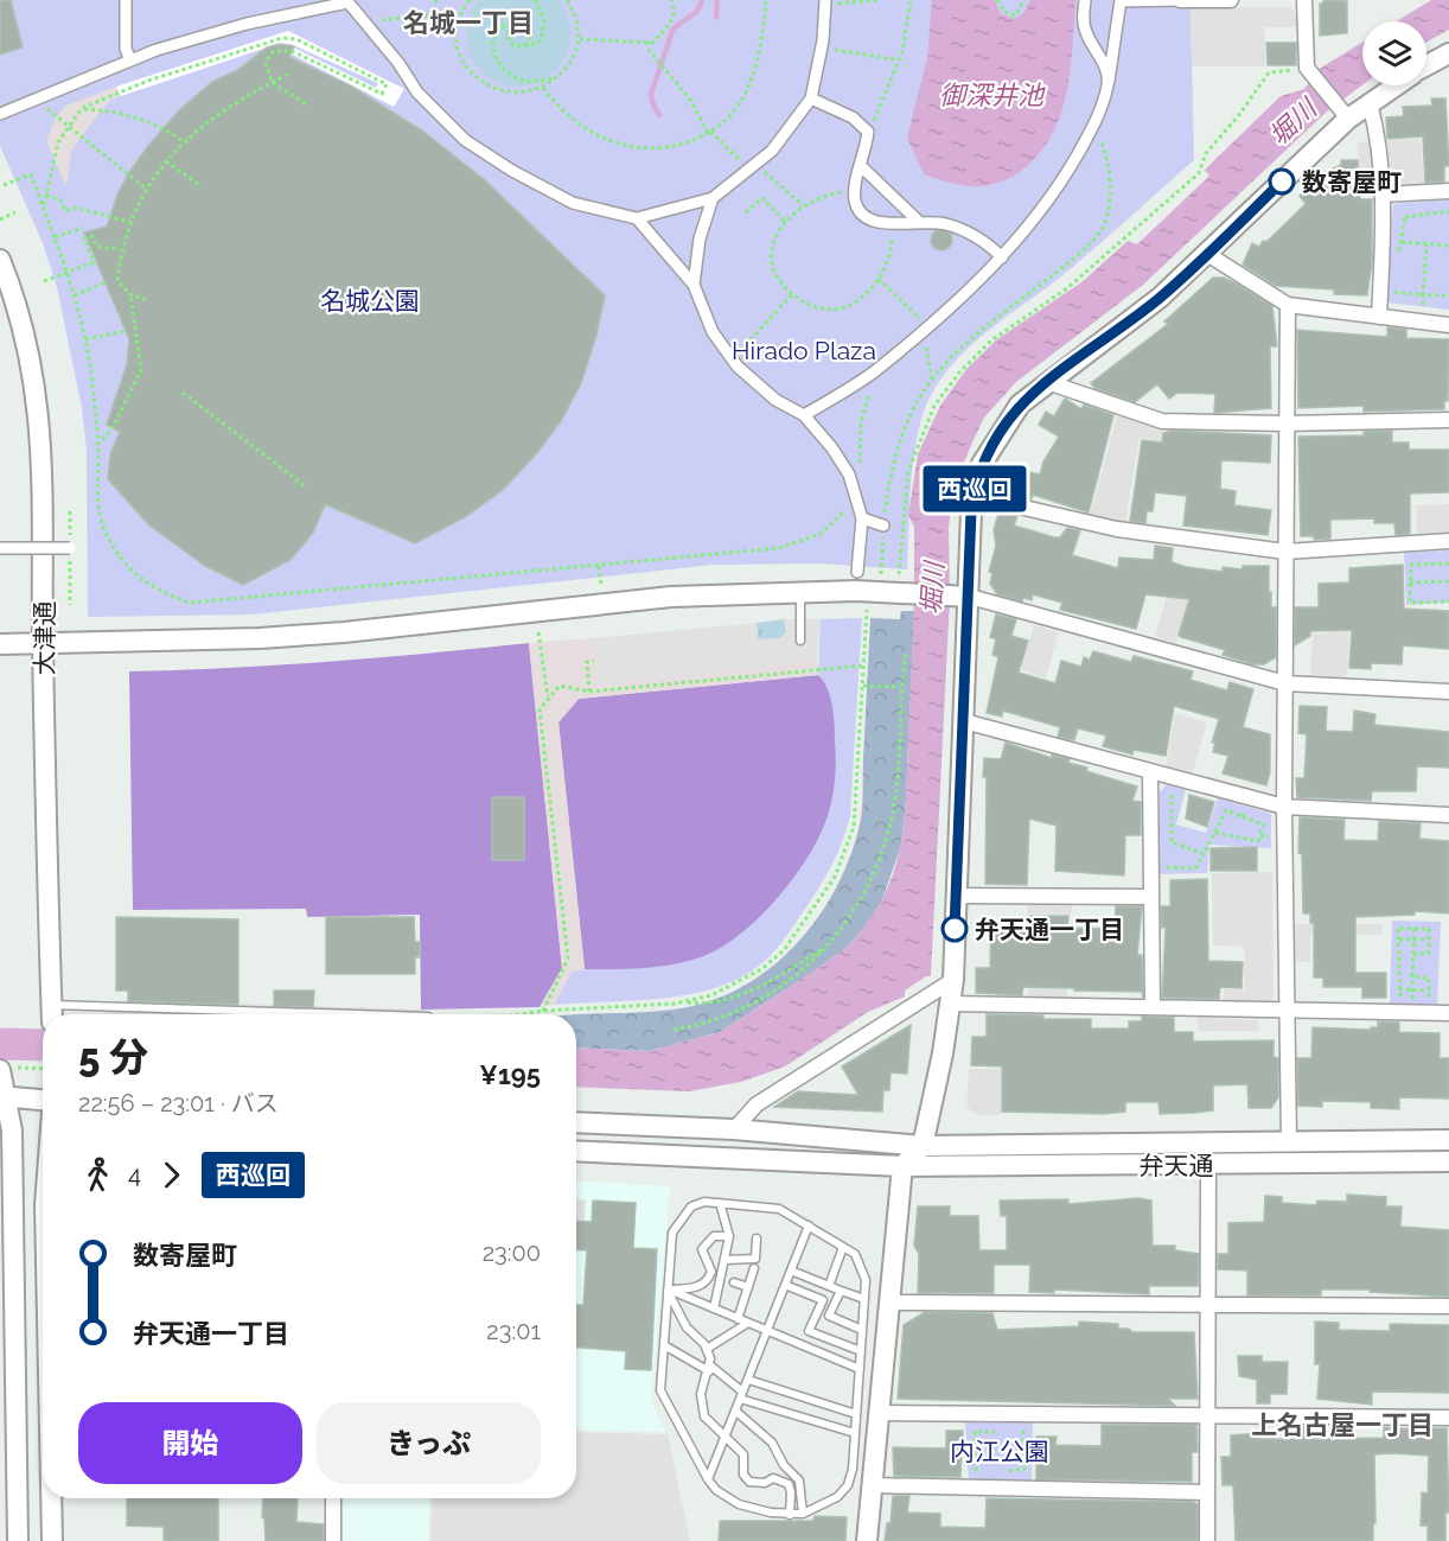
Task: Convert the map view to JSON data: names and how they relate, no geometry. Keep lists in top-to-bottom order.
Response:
{
  "streets": {
    "street": ["大津通", "弁天通"]
  },
  "districts": ["名城一丁目", "上名古屋一丁目"],
  "water": ["御深井池", "堀川"],
  "parks": ["名城公園", "Hirado Plaza", "内江公園"],
  "places": ["数寄屋町", "弁天通一丁目"],
  "lines": ["bus line 西巡回"],
  "page": {
    "on_map": "西巡回",
    "heading": ["5 分", "22:56 – 23:01 · バス", "¥195"],
    "legs": ["4", "西巡回"],
    "list": [
      {
        "name": "数寄屋町",
        "value": "23:00"
      },
      {
        "name": "弁天通一丁目",
        "value": "23:01"
      }
    ],
    "buttons": ["開始", "きっぷ"]
  }
}
